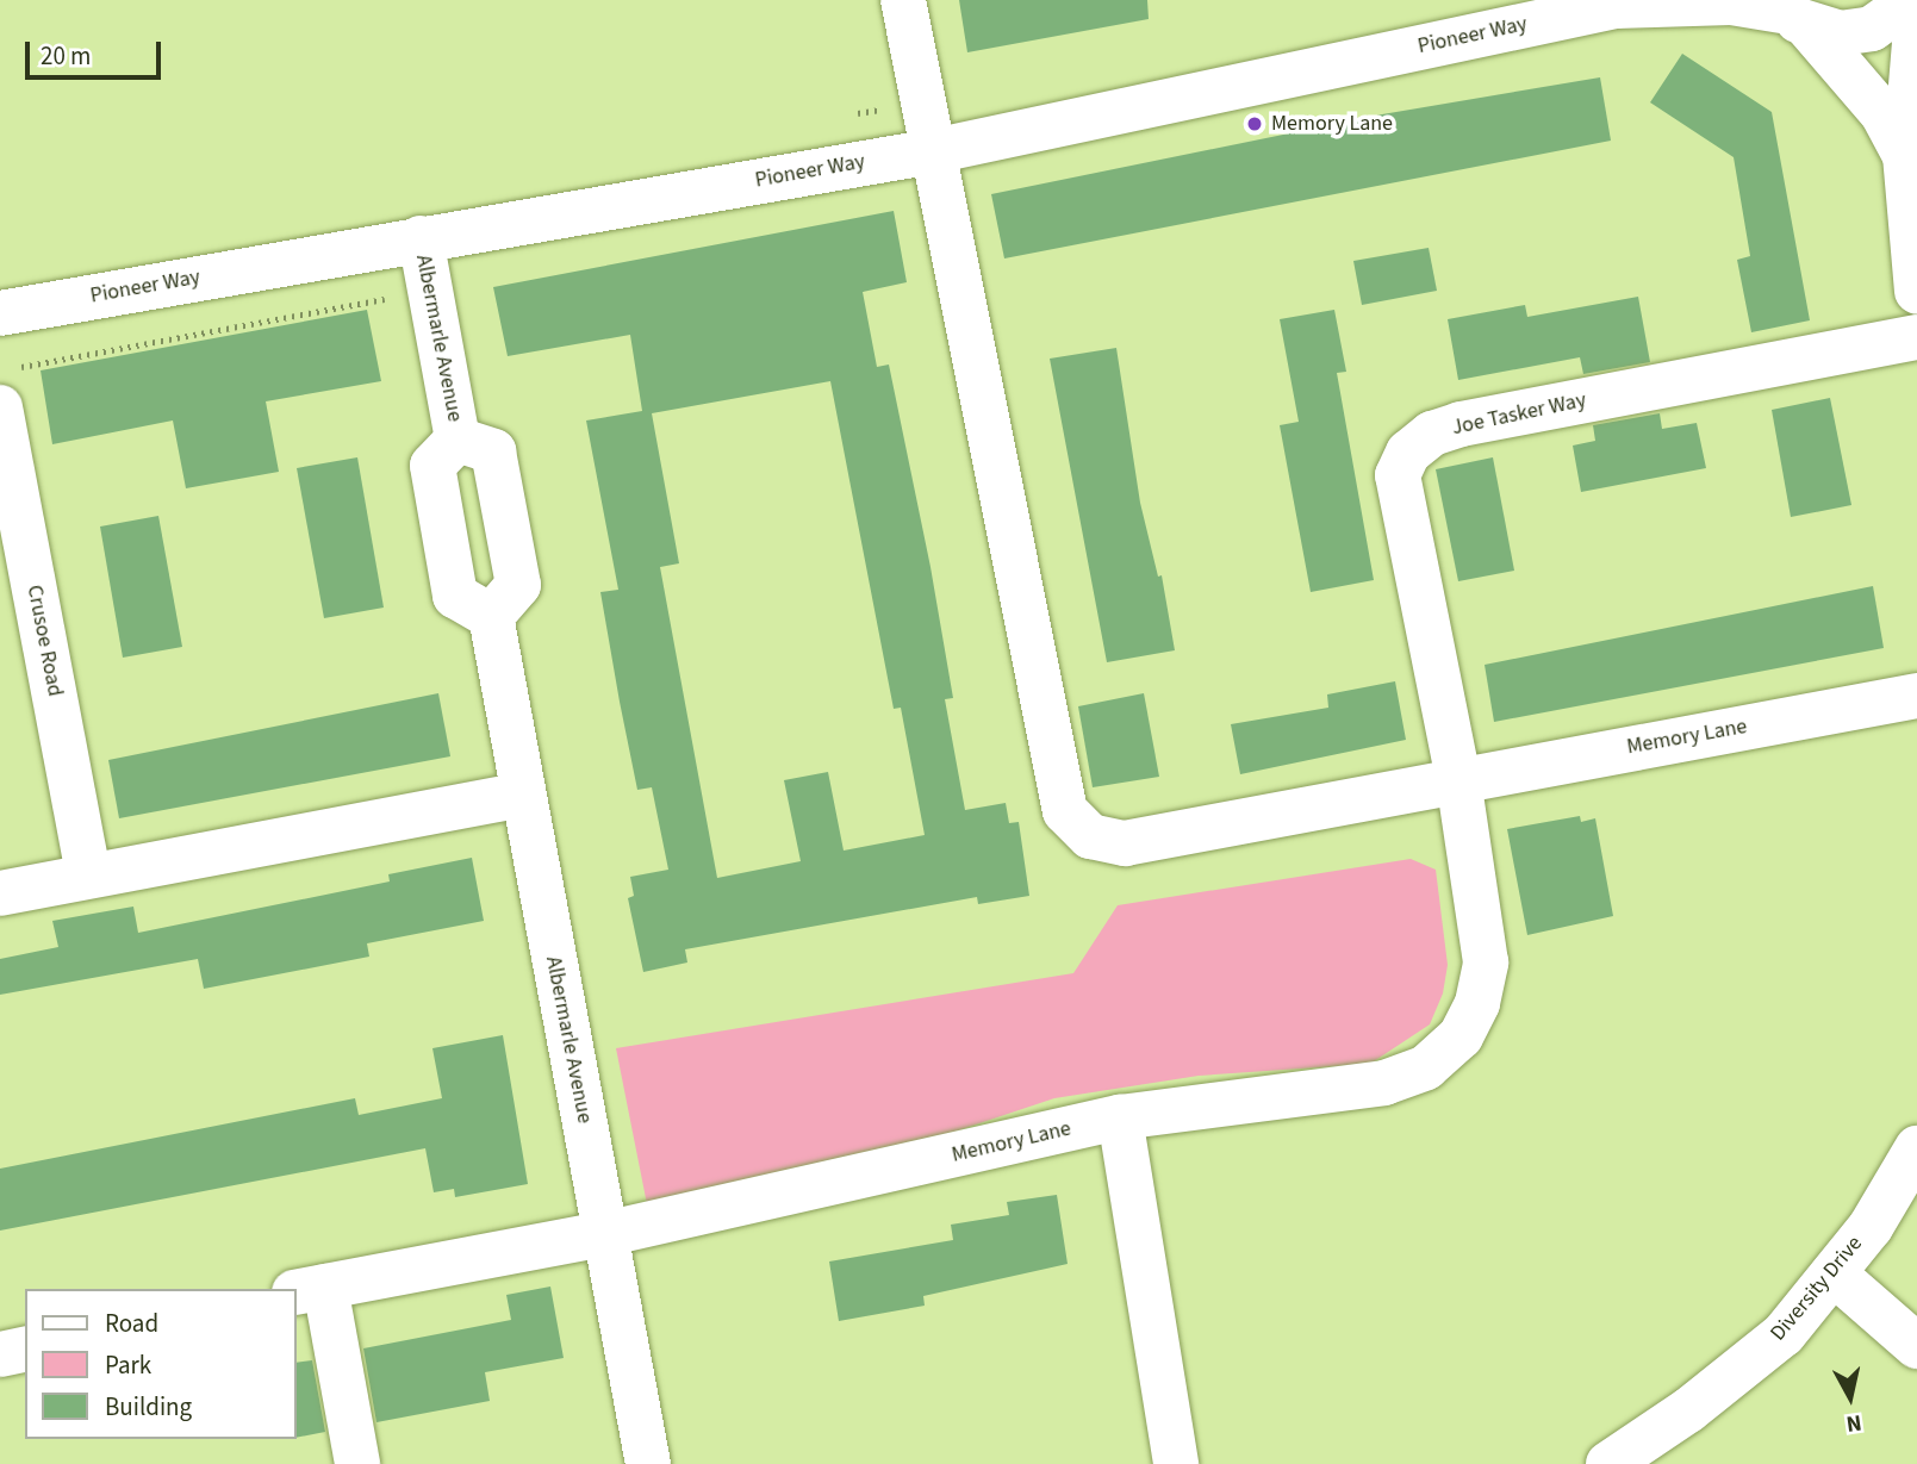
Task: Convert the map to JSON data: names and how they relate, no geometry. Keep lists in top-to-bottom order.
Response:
{
  "streets": {
    "street": [
      "Pioneer Way",
      "Albermarle Avenue",
      "Joe Tasker Way",
      "Crusoe Road",
      "Memory Lane",
      "Diversity Drive"
    ]
  },
  "crossings": [
    ["Pioneer Way", "Albermarle Avenue"],
    ["Pioneer Way", "Memory Lane"],
    ["Albermarle Avenue", "Memory Lane"],
    ["Joe Tasker Way", "Memory Lane"]
  ],
  "places": ["Memory Lane"],
  "legend": ["Road", "Park", "Building"],
  "scale_bar": "20 m",
  "north": "bottom"
}
